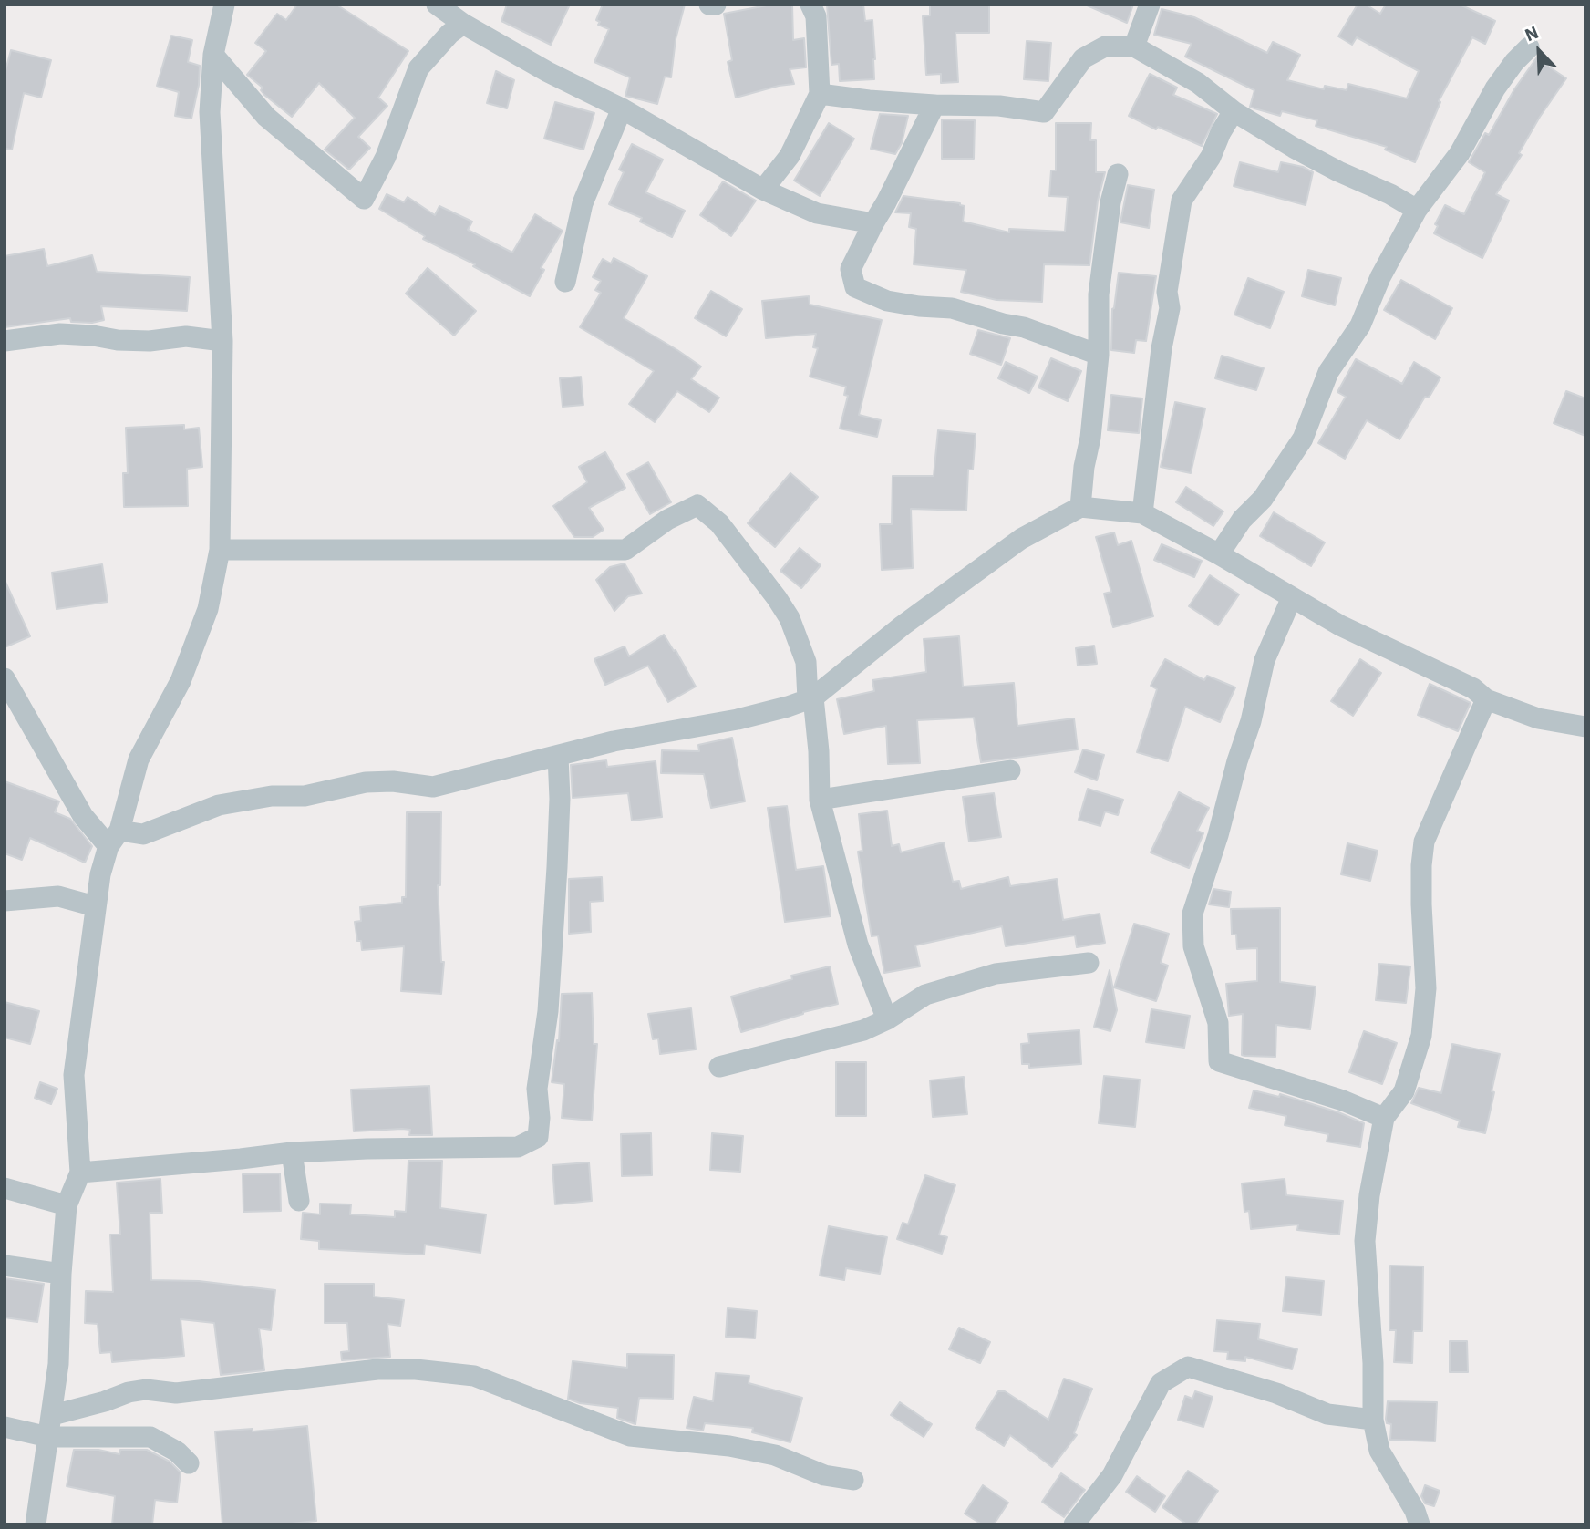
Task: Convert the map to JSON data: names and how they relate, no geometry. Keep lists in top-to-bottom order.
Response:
{
  "north": "top left"
}
